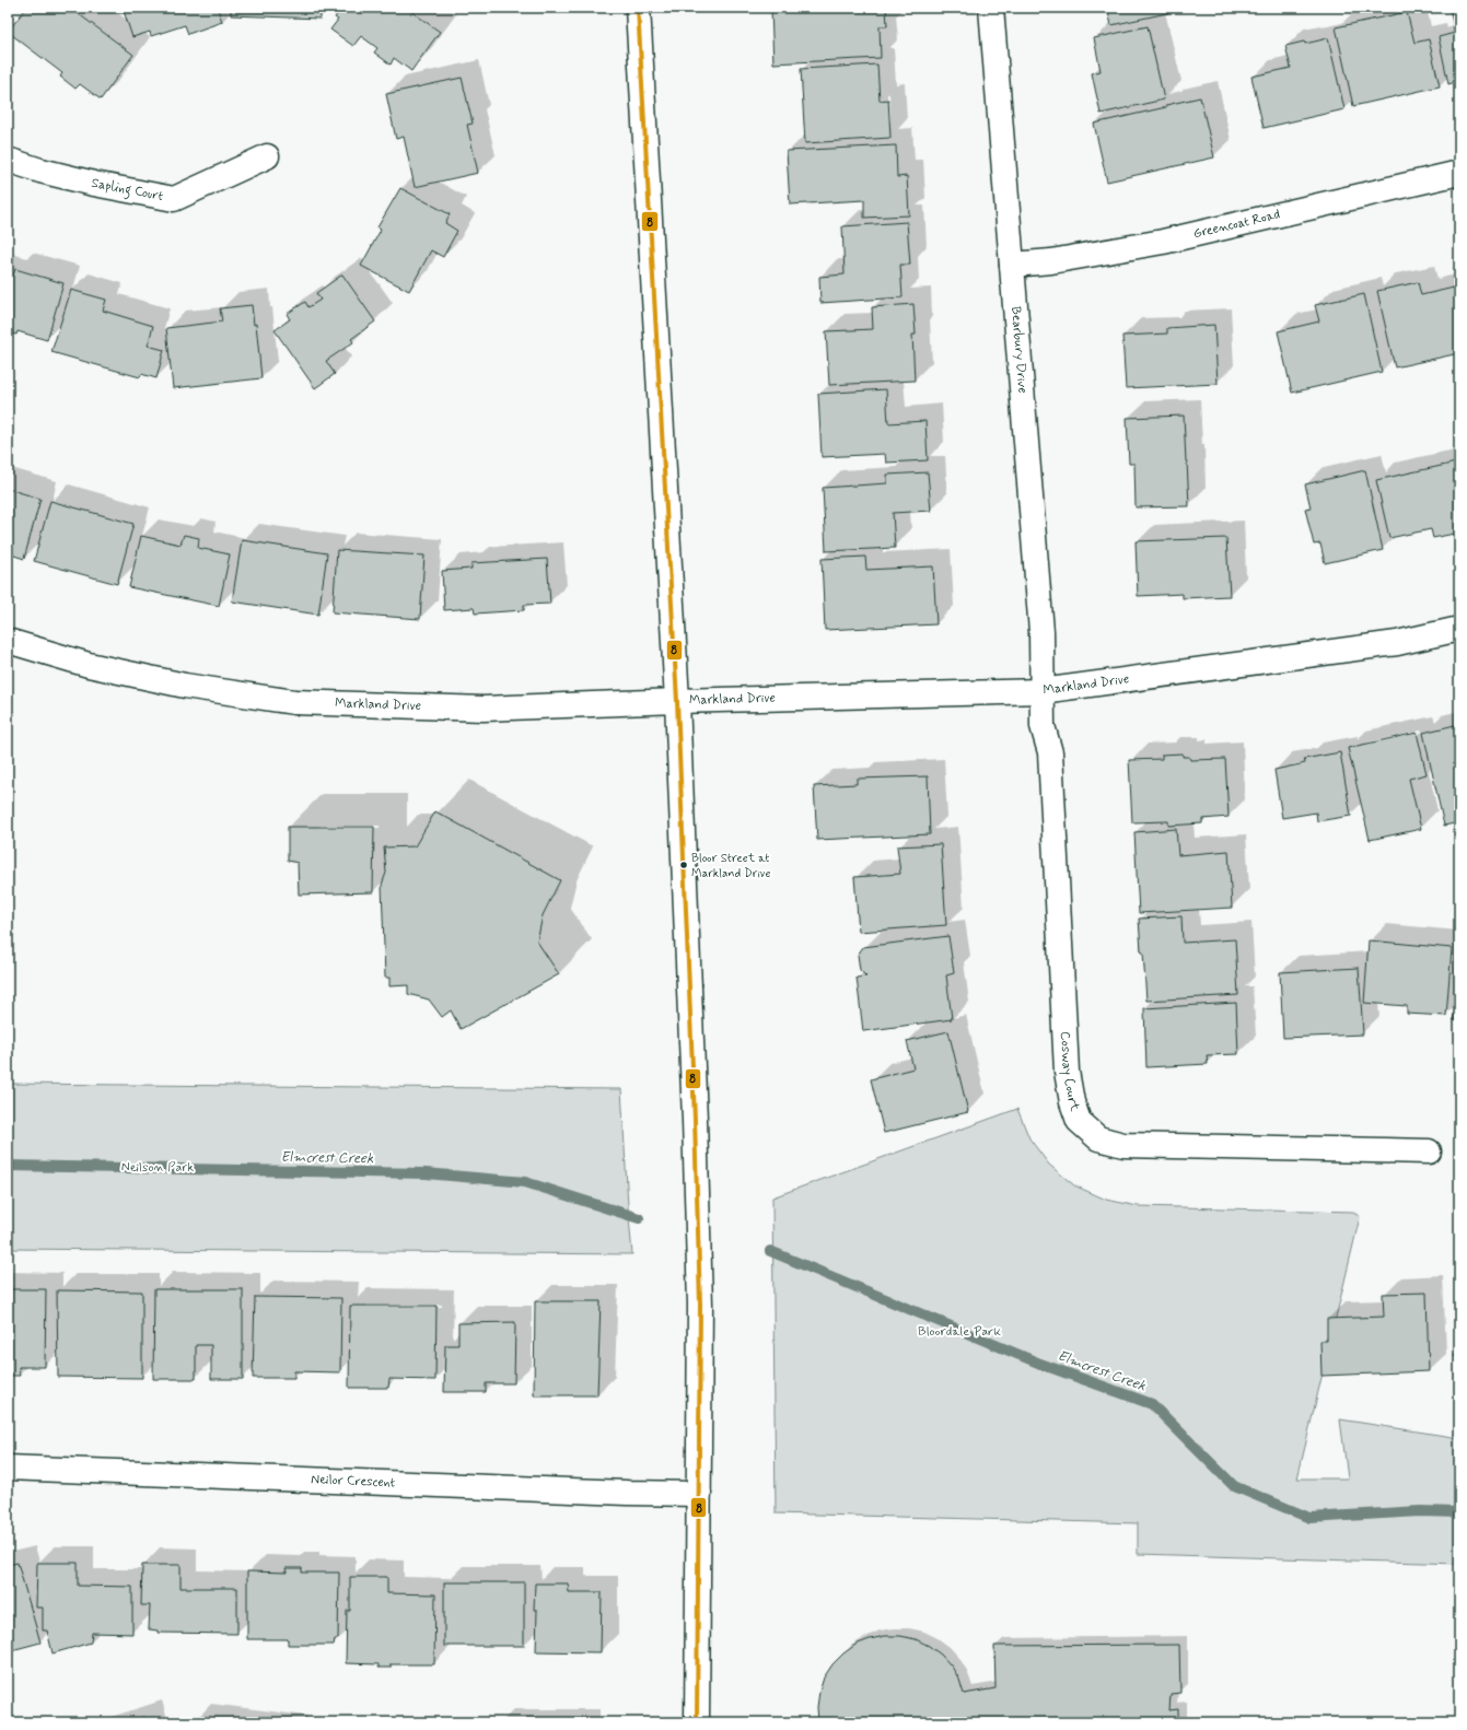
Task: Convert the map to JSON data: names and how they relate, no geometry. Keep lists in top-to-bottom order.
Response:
{
  "streets": {
    "street": [
      "Sapling Court",
      "Greencoat Road",
      "Bearbury Drive",
      "Markland Drive",
      "Cosway Court",
      "Neilor Crescent"
    ]
  },
  "crossings": [
    ["Greencoat Road", "Bearbury Drive"],
    ["Bearbury Drive", "Markland Drive"],
    ["Bearbury Drive", "Cosway Court"],
    ["Markland Drive", "Cosway Court"]
  ],
  "water": ["Elmcrest Creek"],
  "parks": ["Neilson Park", "Bloordale Park"],
  "places": ["Bloor Street at Markland Drive"],
  "lines": ["transit line 8"]
}
